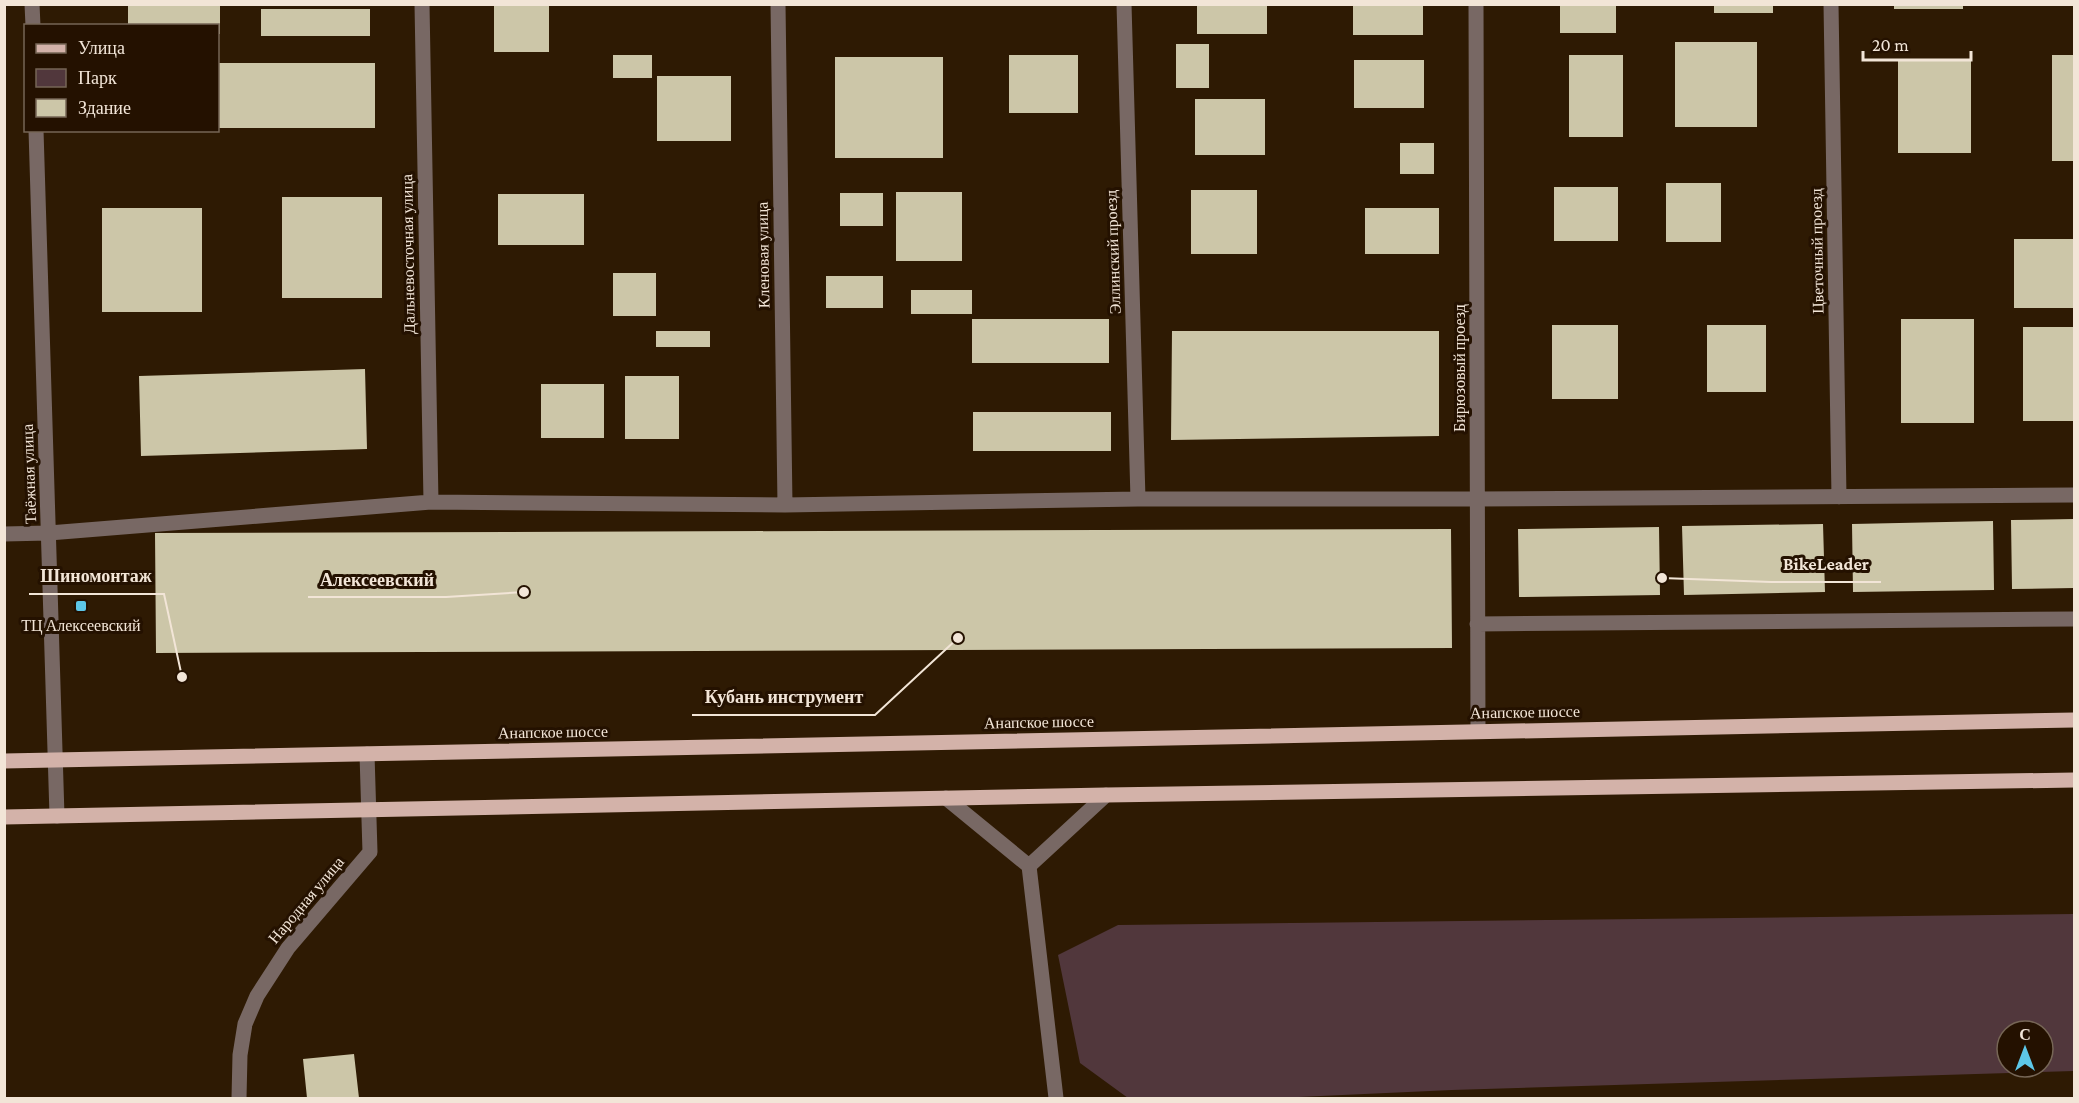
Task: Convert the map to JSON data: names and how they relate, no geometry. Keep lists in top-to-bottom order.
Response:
{
  "streets": {
    "main road": ["Анапское шоссе"],
    "street": [
      "Цветочный проезд",
      "Эллинский проезд",
      "Дальневосточная улица",
      "Кленовая улица",
      "Бирюзовый проезд",
      "Таёжная улица",
      "Народная улица"
    ]
  },
  "crossings": [
    ["Бирюзовый проезд", "Анапское шоссе"],
    ["Таёжная улица", "Анапское шоссе"],
    ["Анапское шоссе", "Народная улица"]
  ],
  "places": {
    "other": [
      "BikeLeader",
      "Алексеевский",
      "Кубань инструмент",
      "Шиномонтаж"
    ],
    "transit": ["ТЦ Алексеевский"]
  },
  "legend": ["Улица", "Парк", "Здание"],
  "scale_bar": "20 m",
  "north": "top"
}
